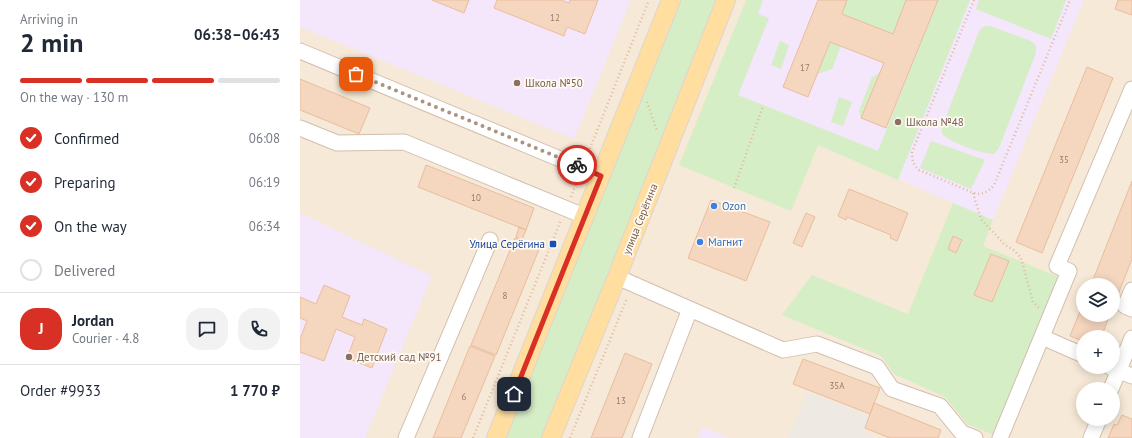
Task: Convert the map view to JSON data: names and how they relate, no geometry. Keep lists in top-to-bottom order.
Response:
{
  "streets": {
    "main road": ["улица Серёгина"]
  },
  "places": {
    "other": [
      "Школа №50",
      "Школа №48",
      "Ozon",
      "Магнит",
      "Детский сад №91"
    ],
    "transit": ["Улица Серёгина"]
  },
  "house_numbers": [
    "12",
    "17",
    "35",
    "10",
    "8",
    "35А",
    "6",
    "13"
  ],
  "page": {
    "heading": ["2 min", "Arriving in", "06:38–06:43"],
    "panel": [
      "Jordan",
      "Courier · 4.8",
      "Order #9933",
      "1 770 ₽"
    ],
    "bar": "On the way · 130 m",
    "list": [
      ["Confirmed", "06:08"],
      ["Preparing", "06:19"],
      ["On the way", "06:34"],
      "Delivered"
    ],
    "map_buttons": ["+", "−"],
    "round": "J"
  }
}
